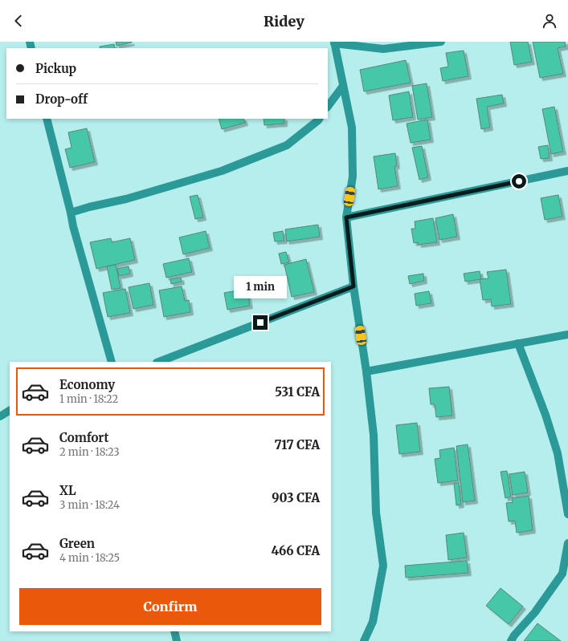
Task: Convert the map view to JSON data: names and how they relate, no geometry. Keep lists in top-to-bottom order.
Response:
{
  "page": {
    "header": "Ridey",
    "banner": ["Pickup", "Drop-off"],
    "bubble": "1 min",
    "list": [
      {
        "name": "Economy",
        "note": "1 min · 18:22",
        "value": "531 CFA"
      },
      {
        "name": "Comfort",
        "note": "2 min · 18:23",
        "value": "717 CFA"
      },
      {
        "name": "XL",
        "note": "3 min · 18:24",
        "value": "903 CFA"
      },
      {
        "name": "Green",
        "note": "4 min · 18:25",
        "value": "466 CFA"
      }
    ],
    "buttons": "Confirm"
  }
}
